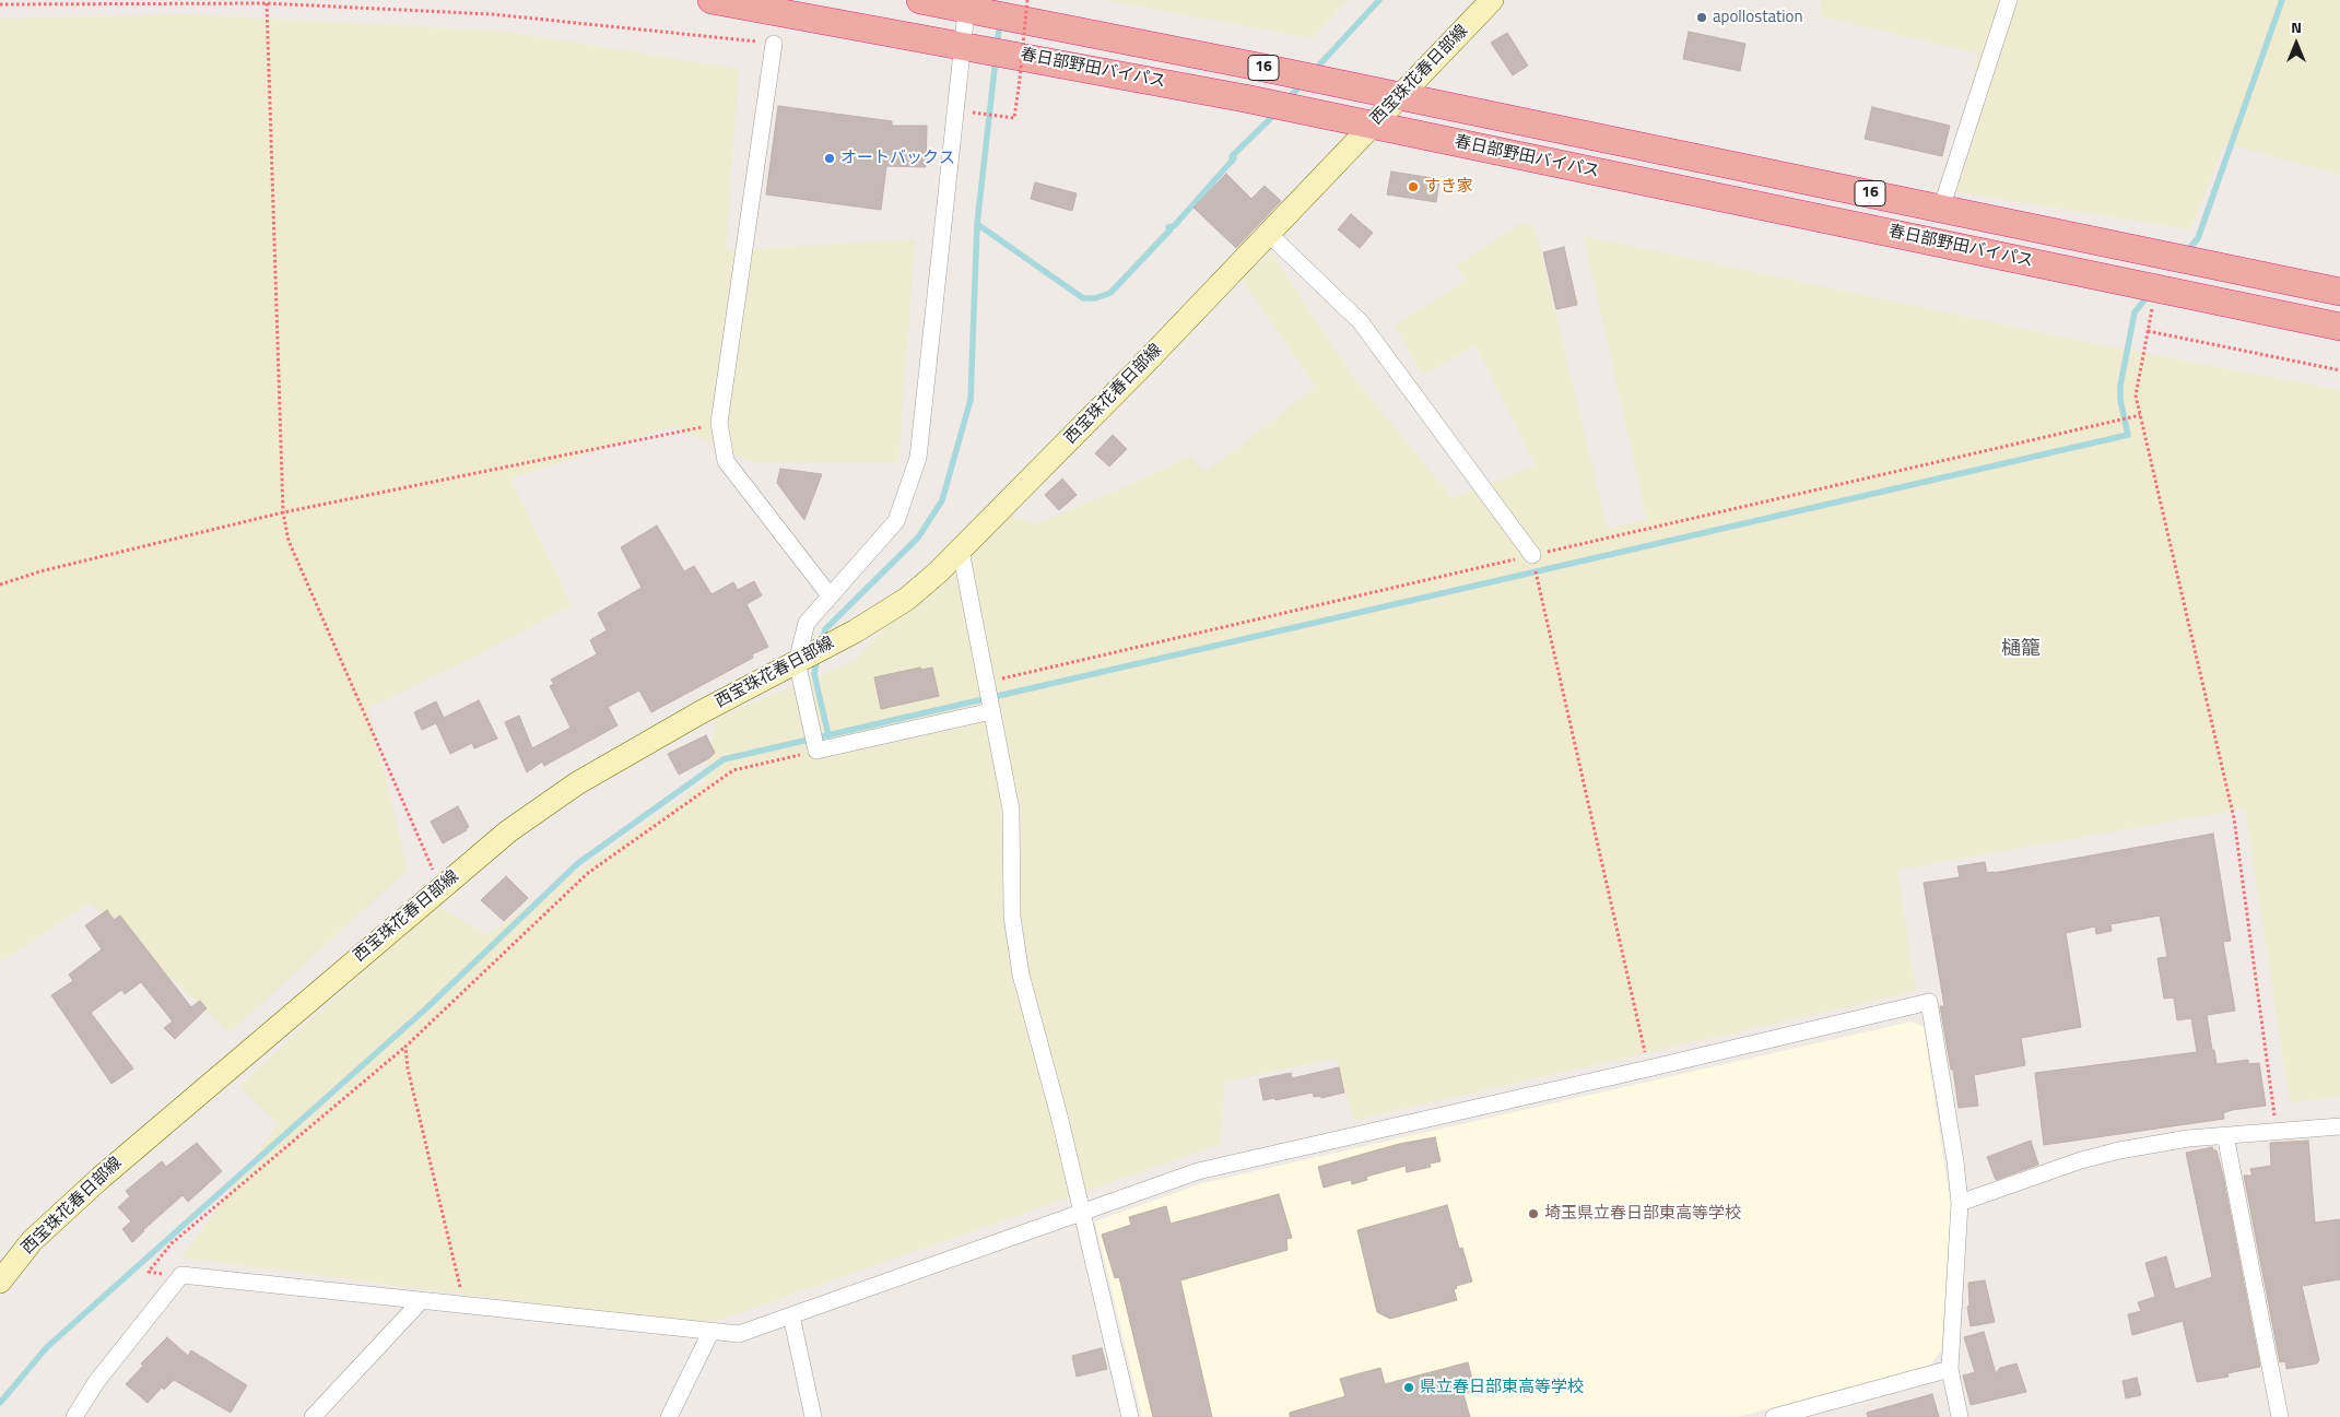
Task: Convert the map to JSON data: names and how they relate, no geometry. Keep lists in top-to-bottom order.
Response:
{
  "streets": {
    "highway": ["16", "春日部野田バイパス"],
    "main road": ["西宝珠花春日部線"]
  },
  "crossings": [
    ["春日部野田バイパス", "西宝珠花春日部線"]
  ],
  "districts": ["樋籠"],
  "places": [
    "apollostation",
    "オートバックス",
    "すき家",
    "埼玉県立春日部東高等学校",
    "県立春日部東高等学校"
  ],
  "north": "top"
}
